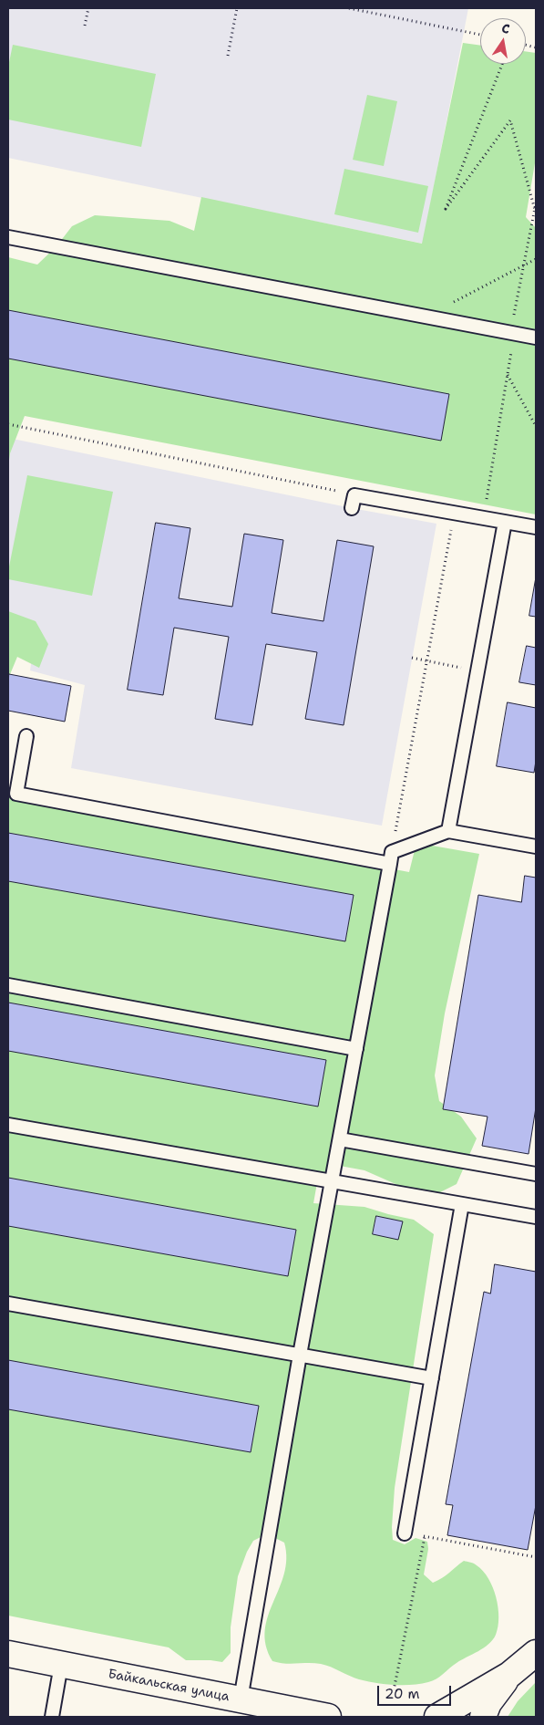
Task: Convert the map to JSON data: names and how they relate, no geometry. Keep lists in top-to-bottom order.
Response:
{
  "streets": {
    "street": ["Байкальская улица"]
  },
  "scale_bar": "20 m",
  "north": "top"
}
